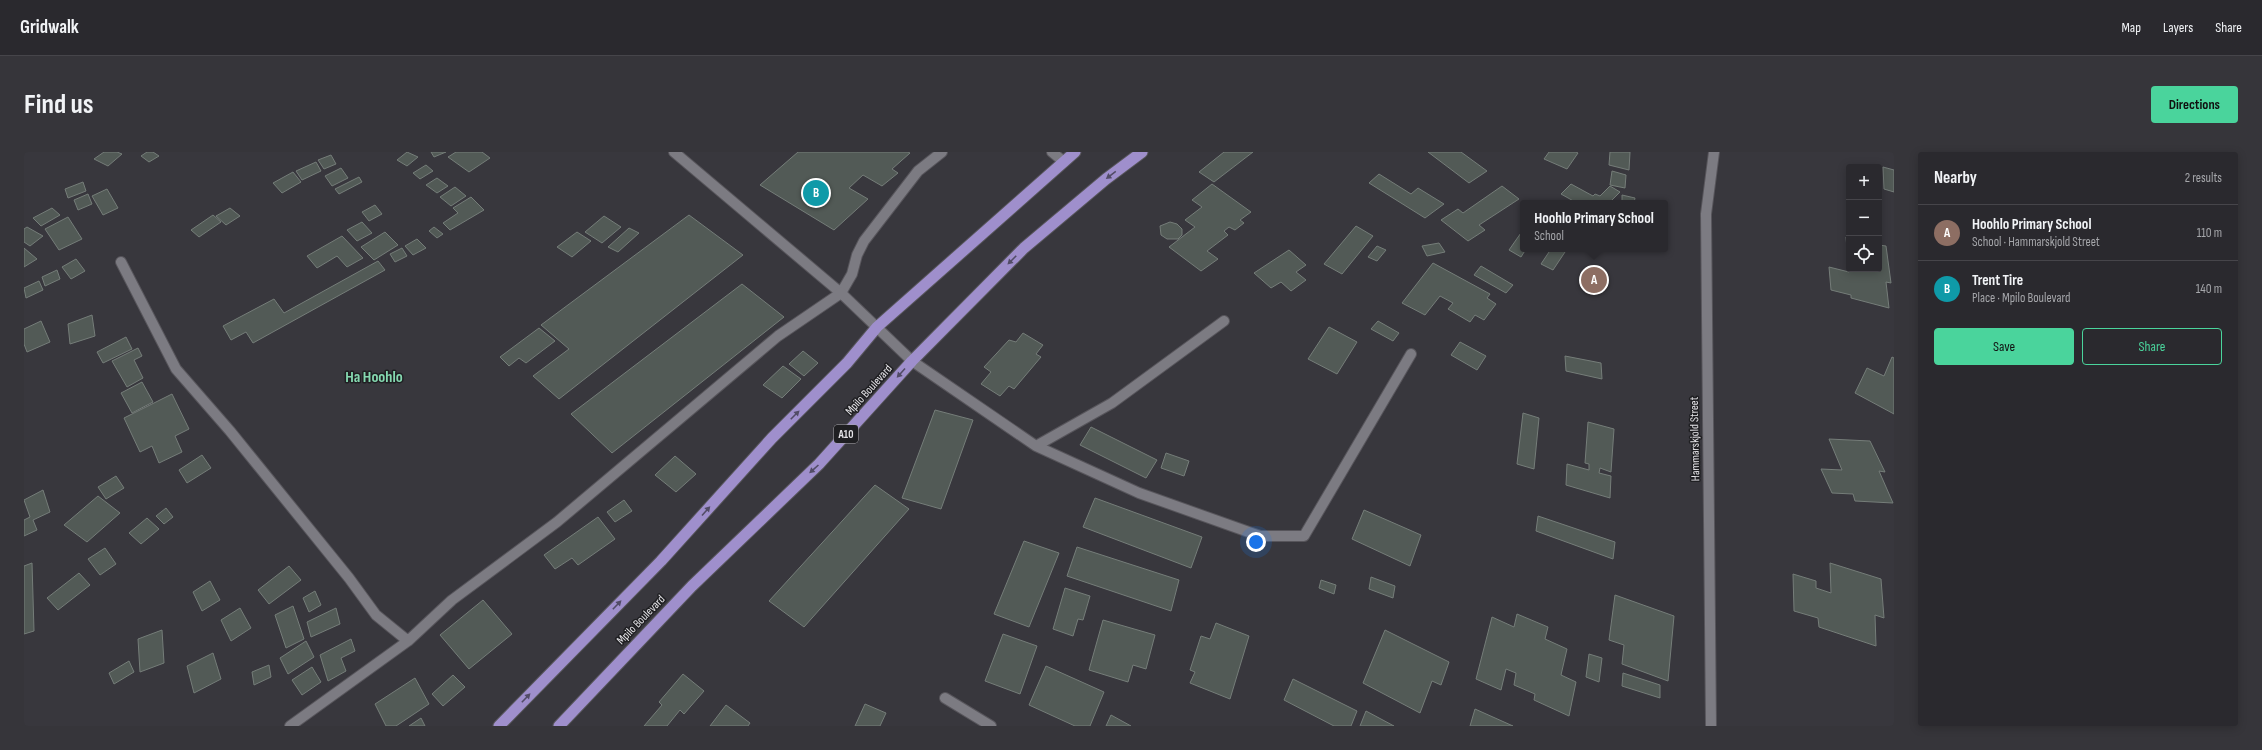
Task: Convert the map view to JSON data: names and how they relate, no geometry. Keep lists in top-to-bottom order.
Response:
{
  "streets": {
    "highway": ["Mpilo Boulevard", "A10"],
    "street": ["Hammarskjold Street"]
  },
  "districts": ["Ha Hoohlo"],
  "page": {
    "header": "Gridwalk",
    "nav": ["Map", "Layers", "Share"],
    "buttons": [
      "Directions",
      ["Save", "Share"]
    ],
    "title": "Find us",
    "heading": ["Nearby", "2 results"],
    "map_buttons": ["+", "−"],
    "pins": ["B", "A"],
    "popup": ["Hoohlo Primary School", "School"],
    "list": [
      {
        "mark": "A",
        "name": "Hoohlo Primary School",
        "note": "School · Hammarskjold Street",
        "value": "110 m"
      },
      {
        "mark": "B",
        "name": "Trent Tire",
        "note": "Place · Mpilo Boulevard",
        "value": "140 m"
      }
    ]
  }
}
